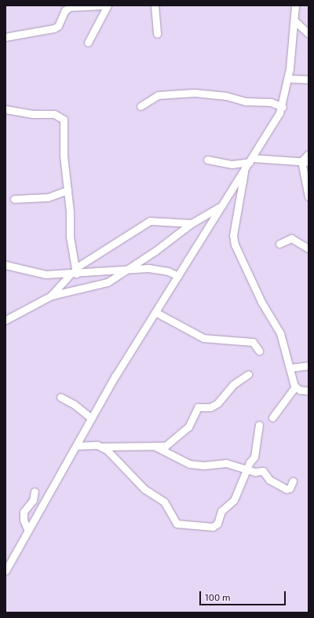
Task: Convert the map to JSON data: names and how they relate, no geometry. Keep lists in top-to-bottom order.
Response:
{
  "scale_bar": "100 m"
}
